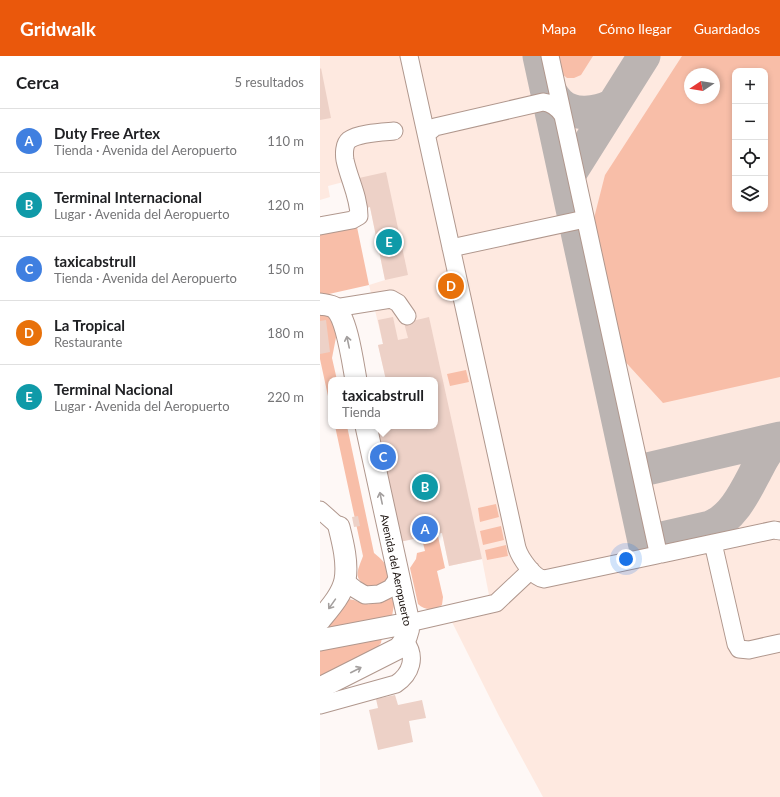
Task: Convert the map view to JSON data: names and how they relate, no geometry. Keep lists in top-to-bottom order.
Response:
{
  "streets": {
    "main road": ["Avenida del Aeropuerto"]
  },
  "north": "left",
  "page": {
    "header": "Gridwalk",
    "nav": ["Mapa", "Cómo llegar", "Guardados"],
    "heading": ["Cerca", "5 resultados"],
    "map_buttons": ["+", "−"],
    "list": [
      {
        "mark": "A",
        "name": "Duty Free Artex",
        "note": "Tienda · Avenida del Aeropuerto",
        "value": "110 m"
      },
      {
        "mark": "B",
        "name": "Terminal Internacional",
        "note": "Lugar · Avenida del Aeropuerto",
        "value": "120 m"
      },
      {
        "mark": "C",
        "name": "taxicabstrull",
        "note": "Tienda · Avenida del Aeropuerto",
        "value": "150 m"
      },
      {
        "mark": "D",
        "name": "La Tropical",
        "note": "Restaurante",
        "value": "180 m"
      },
      {
        "mark": "E",
        "name": "Terminal Nacional",
        "note": "Lugar · Avenida del Aeropuerto",
        "value": "220 m"
      }
    ],
    "pins": [
      "E",
      "D",
      "C",
      "B",
      "A"
    ],
    "popup": ["taxicabstrull", "Tienda"]
  }
}
